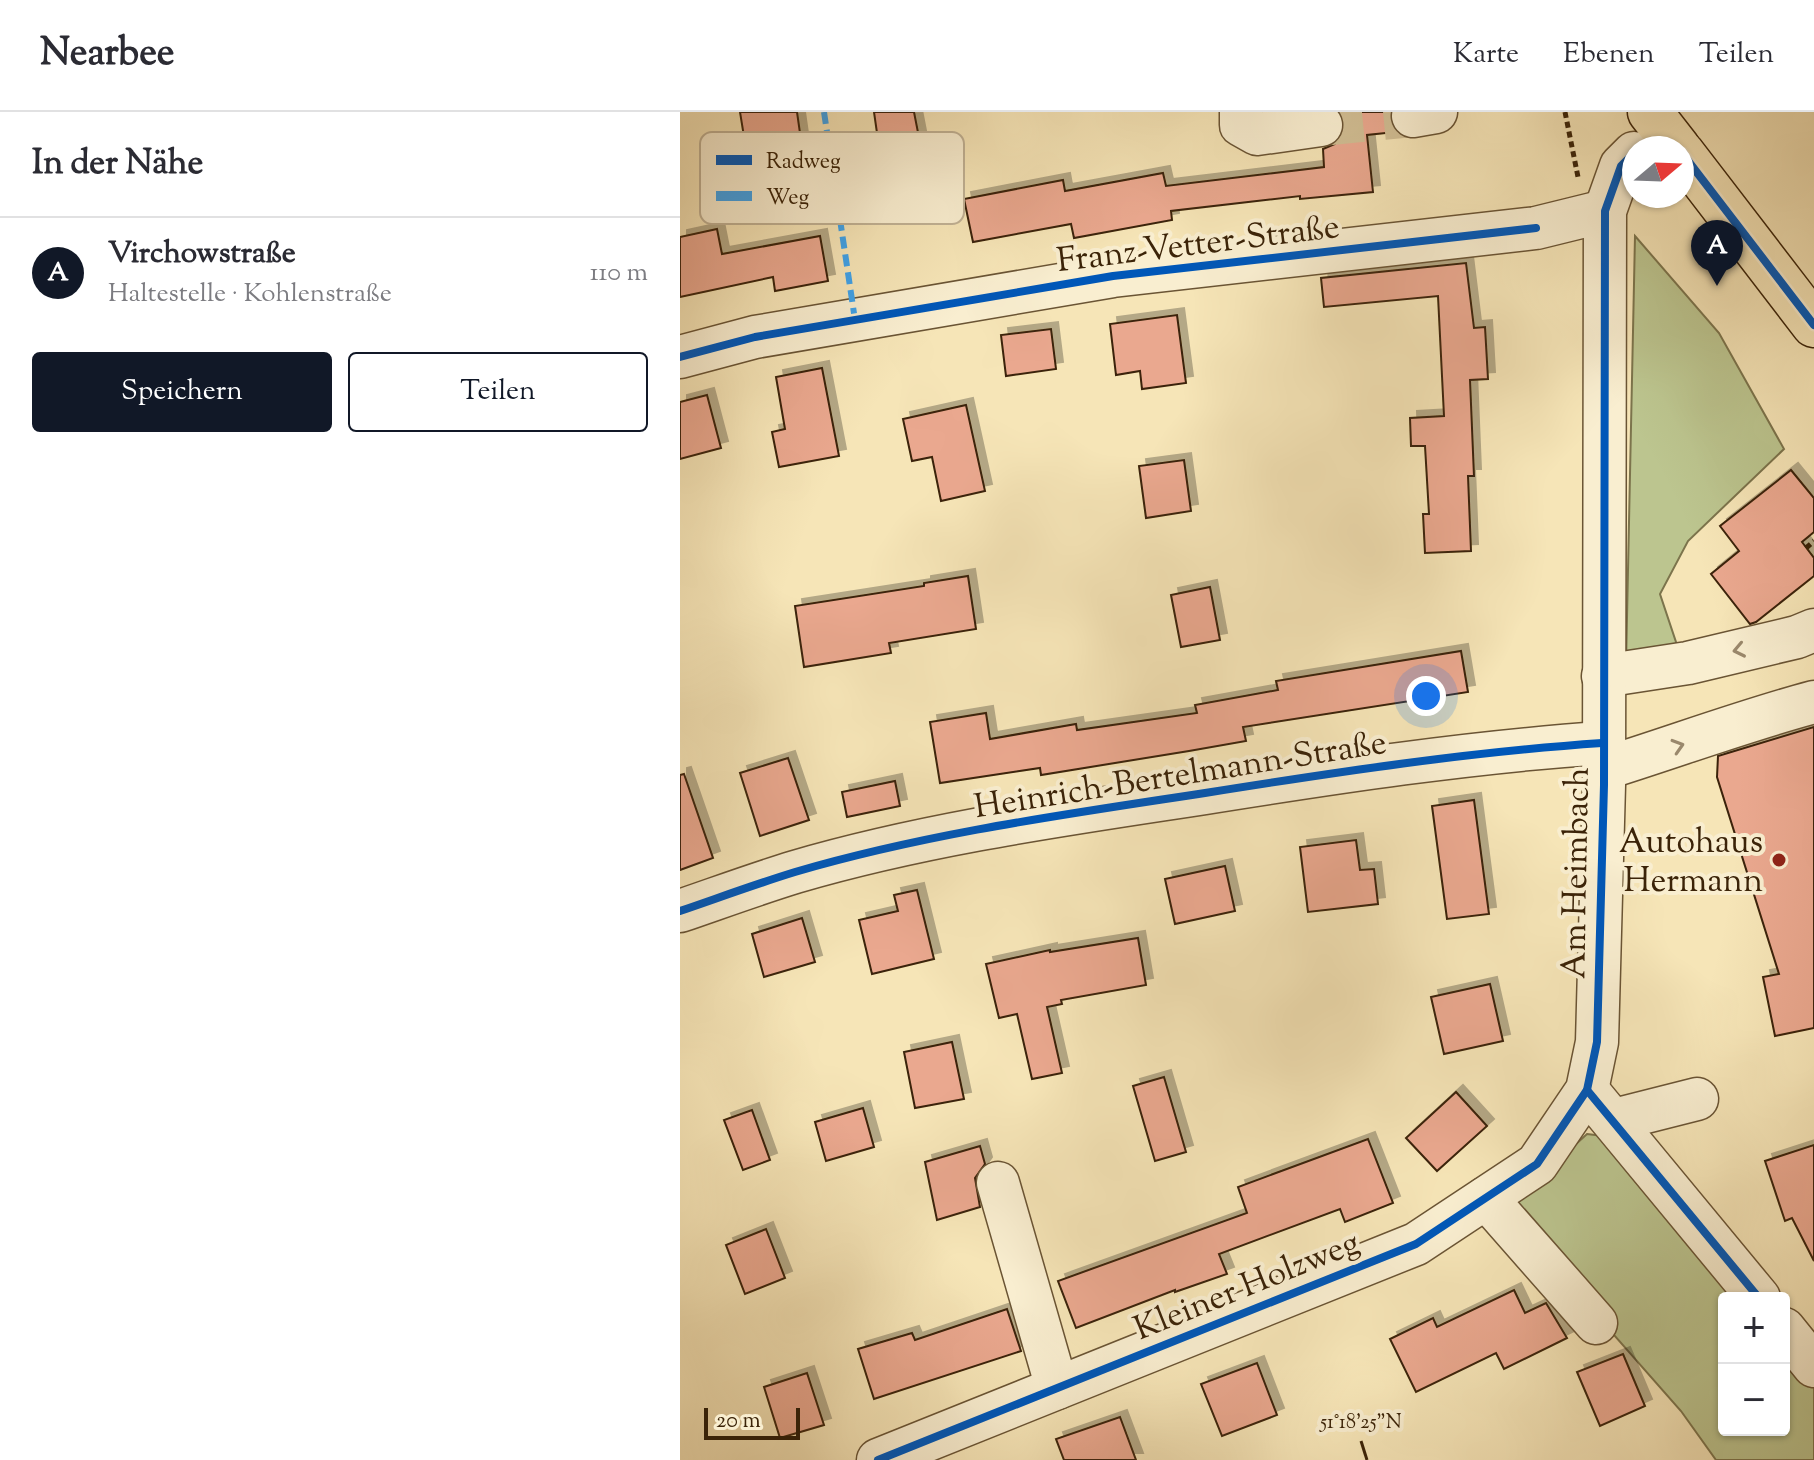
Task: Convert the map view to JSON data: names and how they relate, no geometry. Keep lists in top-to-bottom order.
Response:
{
  "streets": {
    "street": [
      "Franz-Vetter-Straße",
      "Heinrich-Bertelmann-Straße",
      "Am Heimbach",
      "Kleiner Holzweg"
    ]
  },
  "crossings": [
    ["Franz-Vetter-Straße", "Am Heimbach"],
    ["Heinrich-Bertelmann-Straße", "Am Heimbach"],
    ["Am Heimbach", "Kleiner Holzweg"]
  ],
  "places": ["Autohaus Hermann"],
  "legend": ["Radweg", "Weg"],
  "scale_bar": "20 m",
  "north": "right",
  "page": {
    "header": "Nearbee",
    "nav": ["Karte", "Ebenen", "Teilen"],
    "heading": "In der Nähe",
    "list": [
      {
        "mark": "A",
        "name": "Virchowstraße",
        "note": "Haltestelle · Kohlenstraße",
        "value": "110 m"
      }
    ],
    "pins": "A",
    "buttons": ["Speichern", "Teilen"],
    "map_buttons": ["+", "−"],
    "scale": "20 m"
  },
  "coordinates": ["51°18'25\"N"]
}
